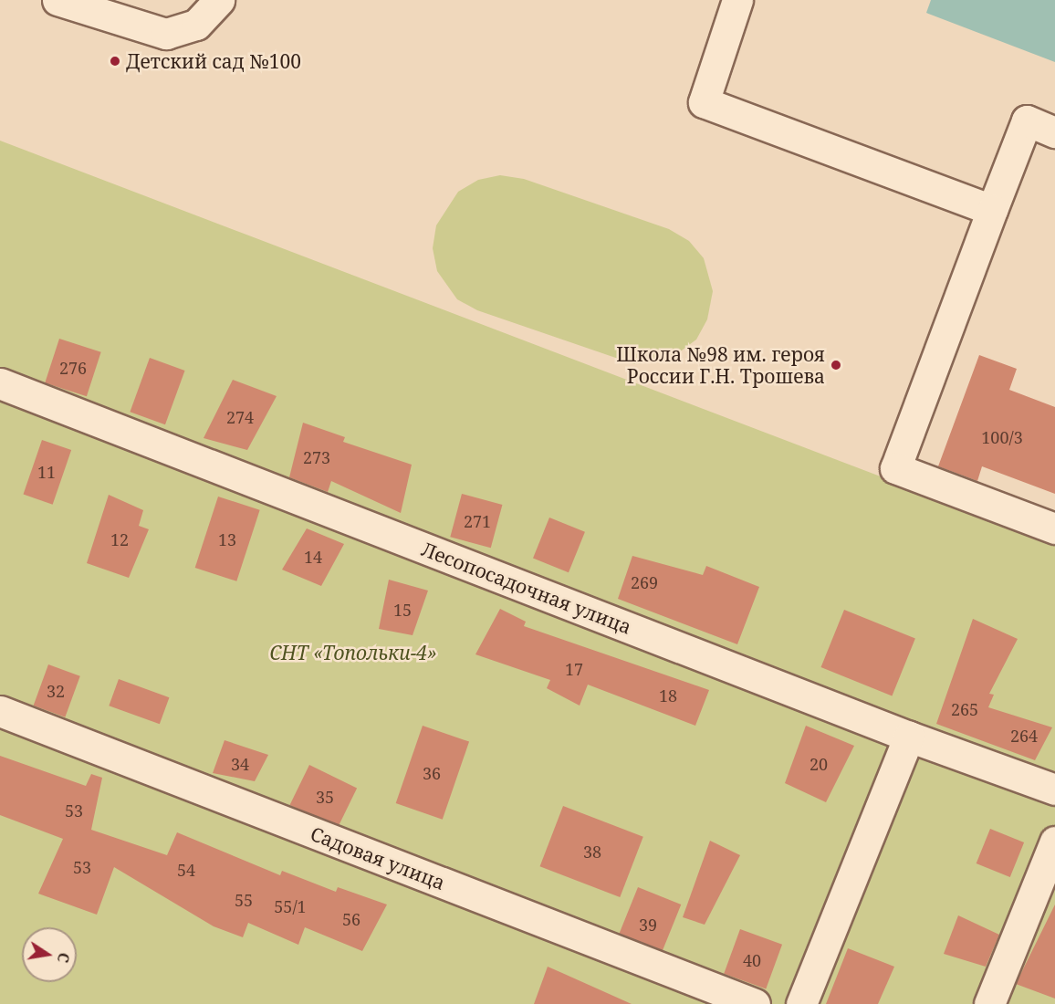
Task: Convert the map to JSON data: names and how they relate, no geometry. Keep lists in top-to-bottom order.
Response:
{
  "streets": {
    "street": ["Лесопосадочная улица", "Садовая улица"]
  },
  "parks": ["СНТ «Топольки-4»"],
  "places": ["Детский сад №100", "Школа №98 им. героя России Г.Н. Трошева"],
  "house_numbers": [
    "276",
    "274",
    "100/3",
    "273",
    "11",
    "271",
    "12",
    "13",
    "14",
    "269",
    "15",
    "17",
    "32",
    "18",
    "265",
    "264",
    "34",
    "20",
    "36",
    "35",
    "53",
    "38",
    "53",
    "54",
    "55",
    "55/1",
    "56",
    "39",
    "40"
  ],
  "north": "right"
}
